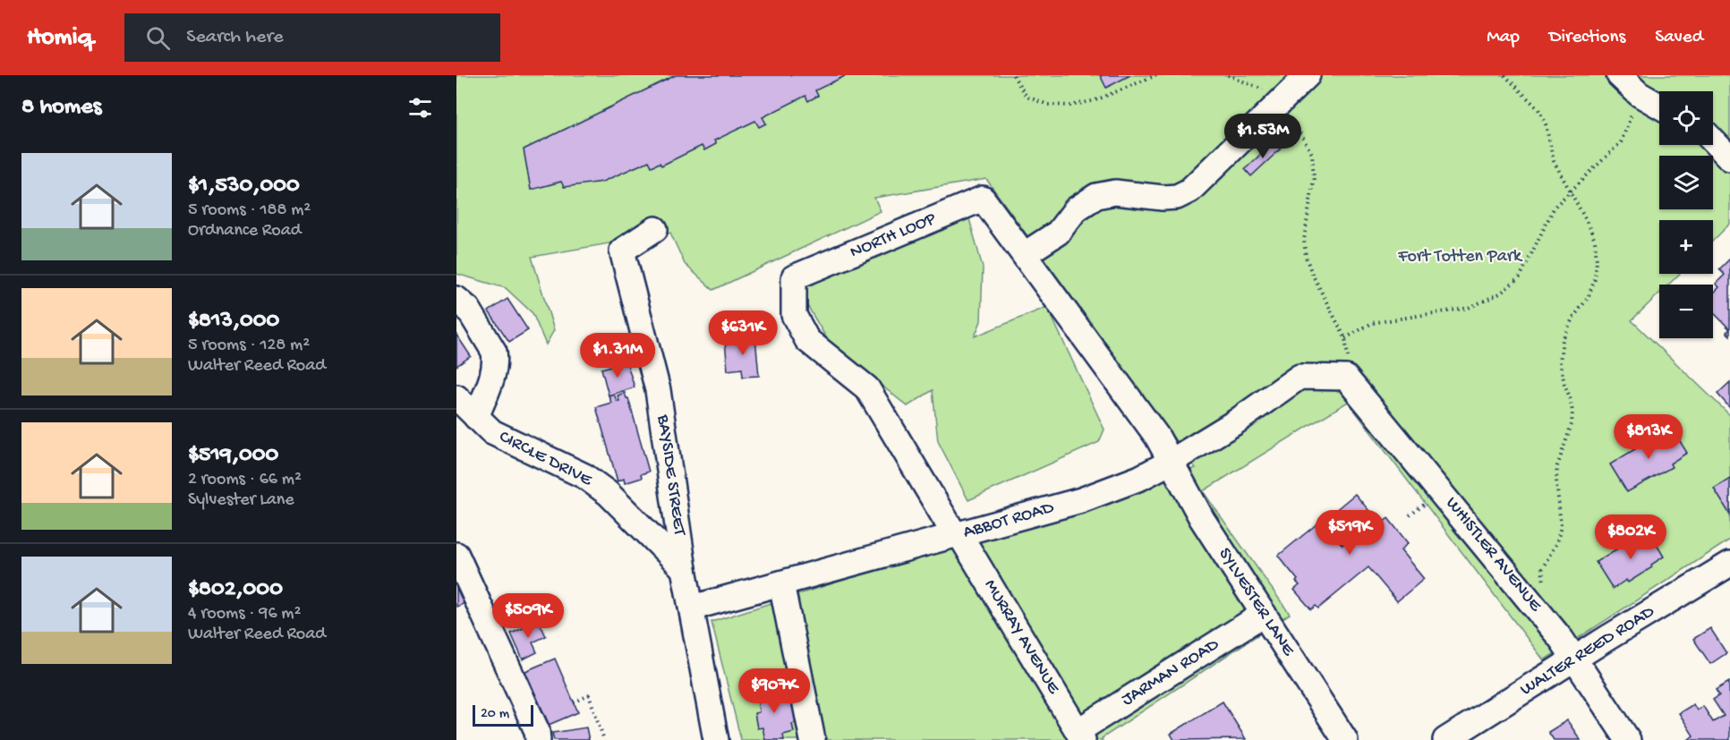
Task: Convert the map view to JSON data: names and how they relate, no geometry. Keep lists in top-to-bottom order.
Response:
{
  "streets": {
    "street": [
      "NORTH LOOP",
      "CIRCLE DRIVE",
      "BAYSIDE STREET",
      "ABBOT ROAD",
      "WHISTLER AVENUE",
      "SYLVESTER LANE",
      "MURRAY AVENUE",
      "WALTER REED ROAD",
      "JARMAN ROAD"
    ]
  },
  "crossings": [
    ["NORTH LOOP", "ABBOT ROAD"],
    ["NORTH LOOP", "SYLVESTER LANE"],
    ["NORTH LOOP", "MURRAY AVENUE"],
    ["CIRCLE DRIVE", "BAYSIDE STREET"],
    ["BAYSIDE STREET", "ABBOT ROAD"],
    ["ABBOT ROAD", "WHISTLER AVENUE"],
    ["ABBOT ROAD", "SYLVESTER LANE"],
    ["ABBOT ROAD", "MURRAY AVENUE"],
    ["WHISTLER AVENUE", "WALTER REED ROAD"],
    ["SYLVESTER LANE", "JARMAN ROAD"],
    ["MURRAY AVENUE", "JARMAN ROAD"]
  ],
  "parks": ["Fort Totten Park"],
  "scale_bar": "20 m",
  "page": {
    "header": "Homiq",
    "search": "Search here",
    "nav": ["Map", "Directions", "Saved"],
    "heading": "8 homes",
    "map_buttons": ["+", "−"],
    "price": [
      "$1.53M",
      "$631K",
      "$1.31M",
      "$813K",
      "$519K",
      "$802K",
      "$509K",
      "$907K"
    ],
    "list": [
      {
        "name": "$1,530,000",
        "note": "5 rooms · 188 m² · Ordnance Road"
      },
      {
        "name": "$813,000",
        "note": "5 rooms · 128 m² · Walter Reed Road"
      },
      {
        "name": "$519,000",
        "note": "2 rooms · 66 m² · Sylvester Lane"
      },
      {
        "name": "$802,000",
        "note": "4 rooms · 96 m² · Walter Reed Road"
      }
    ],
    "scale": "20 m"
  }
}
